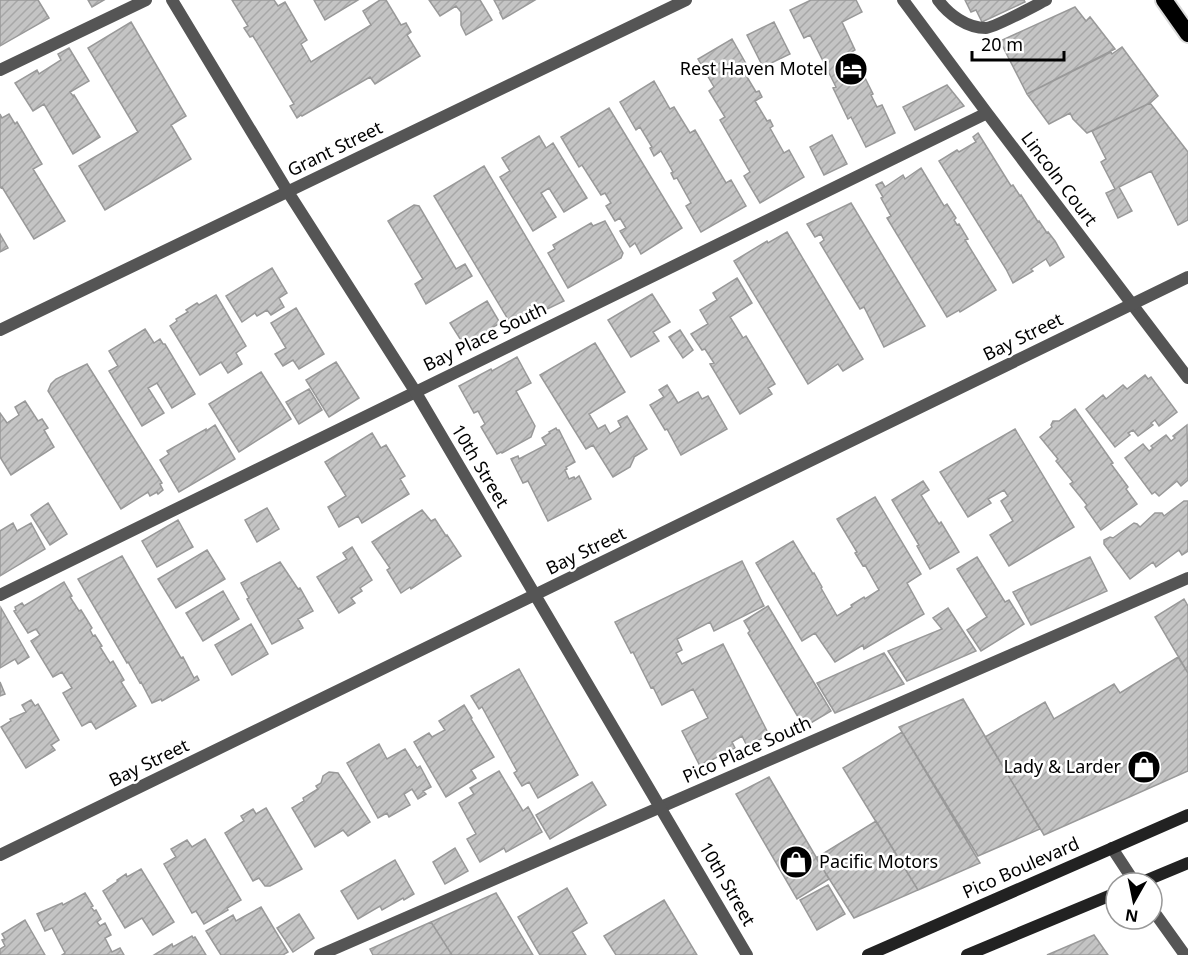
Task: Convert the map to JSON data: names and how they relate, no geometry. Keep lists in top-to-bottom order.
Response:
{
  "streets": {
    "main road": ["Pico Boulevard"],
    "street": [
      "Grant Street",
      "Lincoln Court",
      "Bay Place South",
      "Bay Street",
      "10th Street",
      "Pico Place South"
    ]
  },
  "crossings": [
    ["Grant Street", "10th Street"],
    ["Lincoln Court", "Bay Place South"],
    ["Lincoln Court", "Bay Street"],
    ["Bay Place South", "10th Street"],
    ["Bay Street", "10th Street"],
    ["10th Street", "Pico Place South"]
  ],
  "places": {
    "hotel": ["Rest Haven Motel"],
    "shop": ["Lady & Larder", "Pacific Motors"]
  },
  "scale_bar": "20 m",
  "north": "bottom"
}
